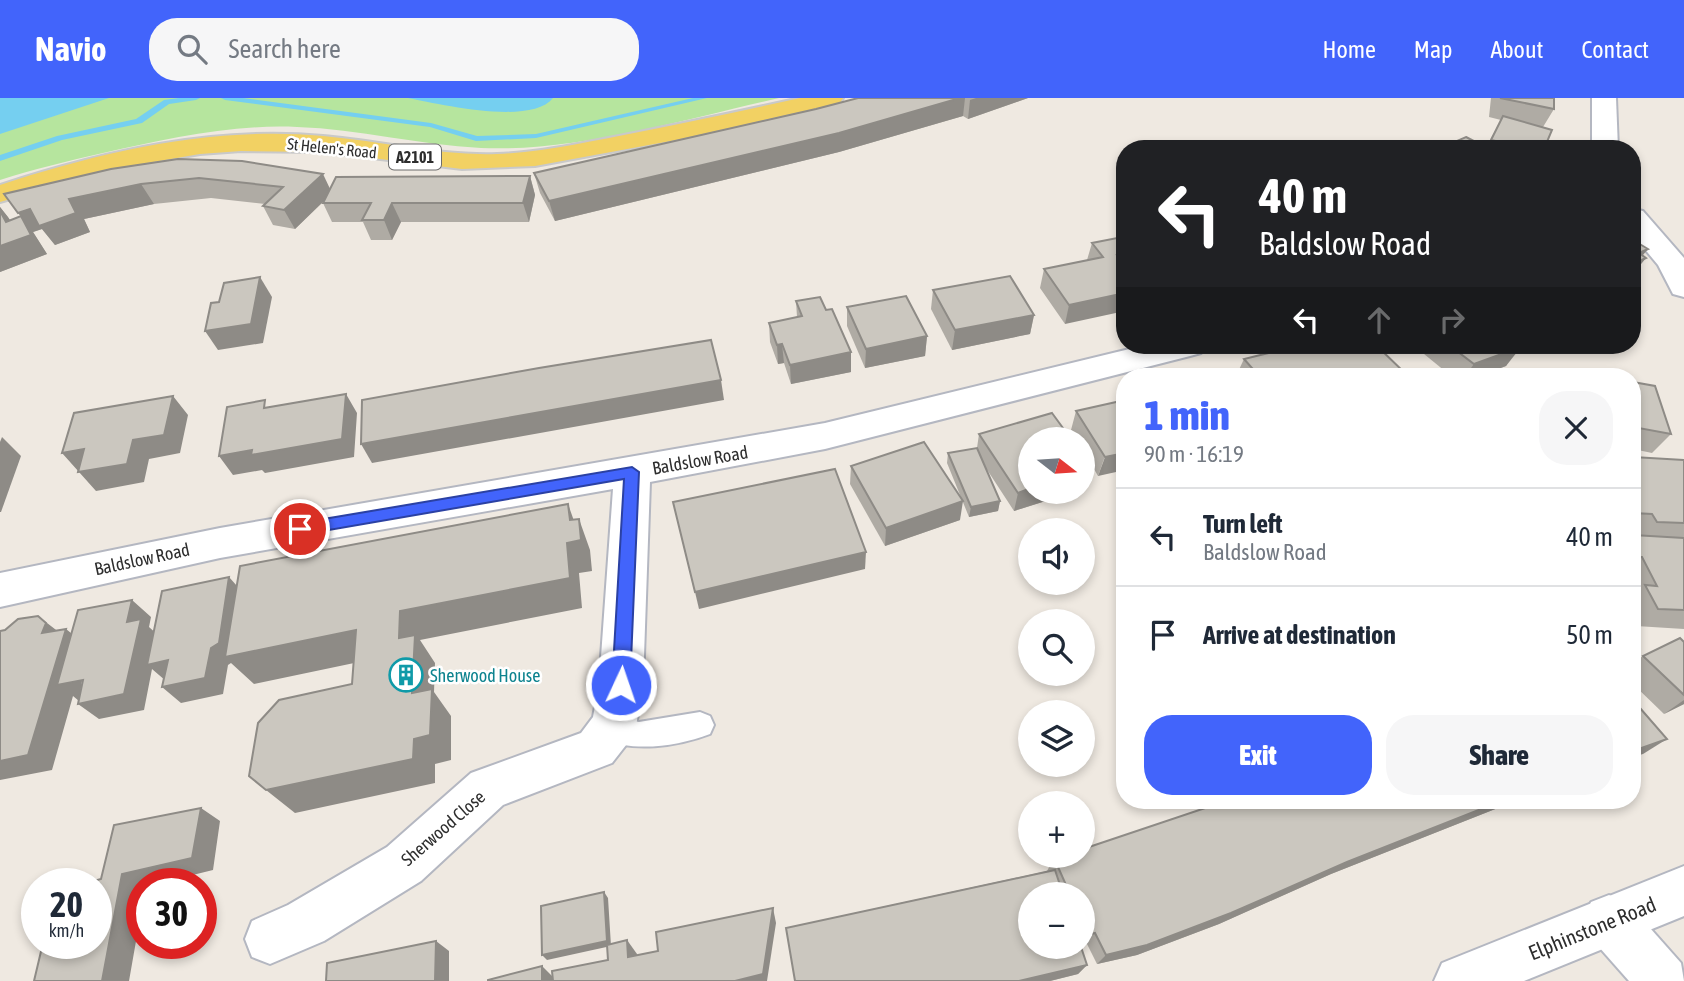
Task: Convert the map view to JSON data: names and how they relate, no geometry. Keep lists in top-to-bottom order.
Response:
{
  "streets": {
    "main road": ["St Helen's Road", "A2101"],
    "street": ["Baldslow Road", "Sherwood Close", "Elphinstone Road"]
  },
  "places": {
    "building": ["Sherwood House"]
  },
  "north": "right",
  "page": {
    "header": "Navio",
    "search": "Search here",
    "nav": [
      "Home",
      "Map",
      "About",
      "Contact"
    ],
    "turn": ["40 m", "Baldslow Road"],
    "heading": ["1 min", "90 m · 16:19"],
    "map_buttons": ["+", "−"],
    "list": [
      {
        "name": "Turn left",
        "note": "Baldslow Road",
        "value": "40 m"
      },
      {
        "name": "Arrive at destination",
        "value": "50 m"
      }
    ],
    "buttons": ["Exit", "Share"],
    "speed": "20 km/h",
    "limit": "30"
  }
}
